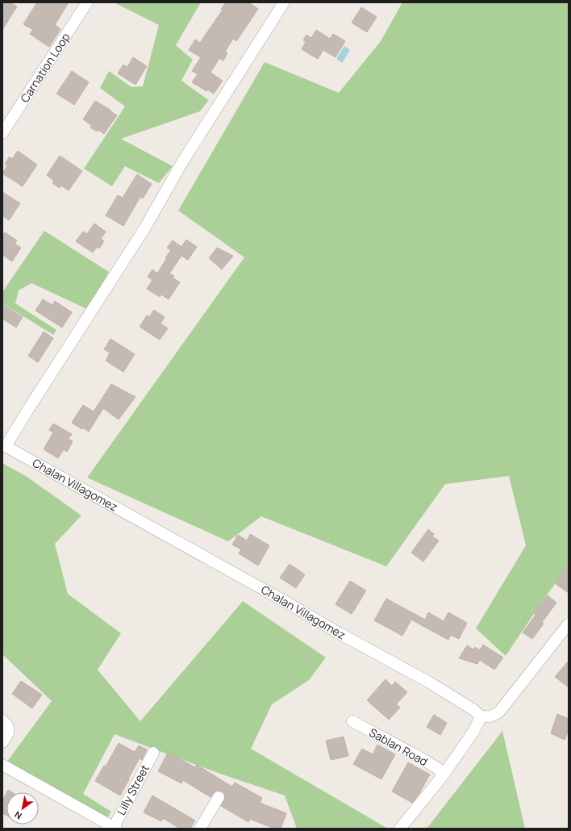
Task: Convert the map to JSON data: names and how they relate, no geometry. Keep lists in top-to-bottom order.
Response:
{
  "streets": {
    "street": [
      "Carnation Loop",
      "Chalan Villagomez",
      "Sablan Road",
      "Lilly Street"
    ]
  },
  "north": "bottom left"
}
